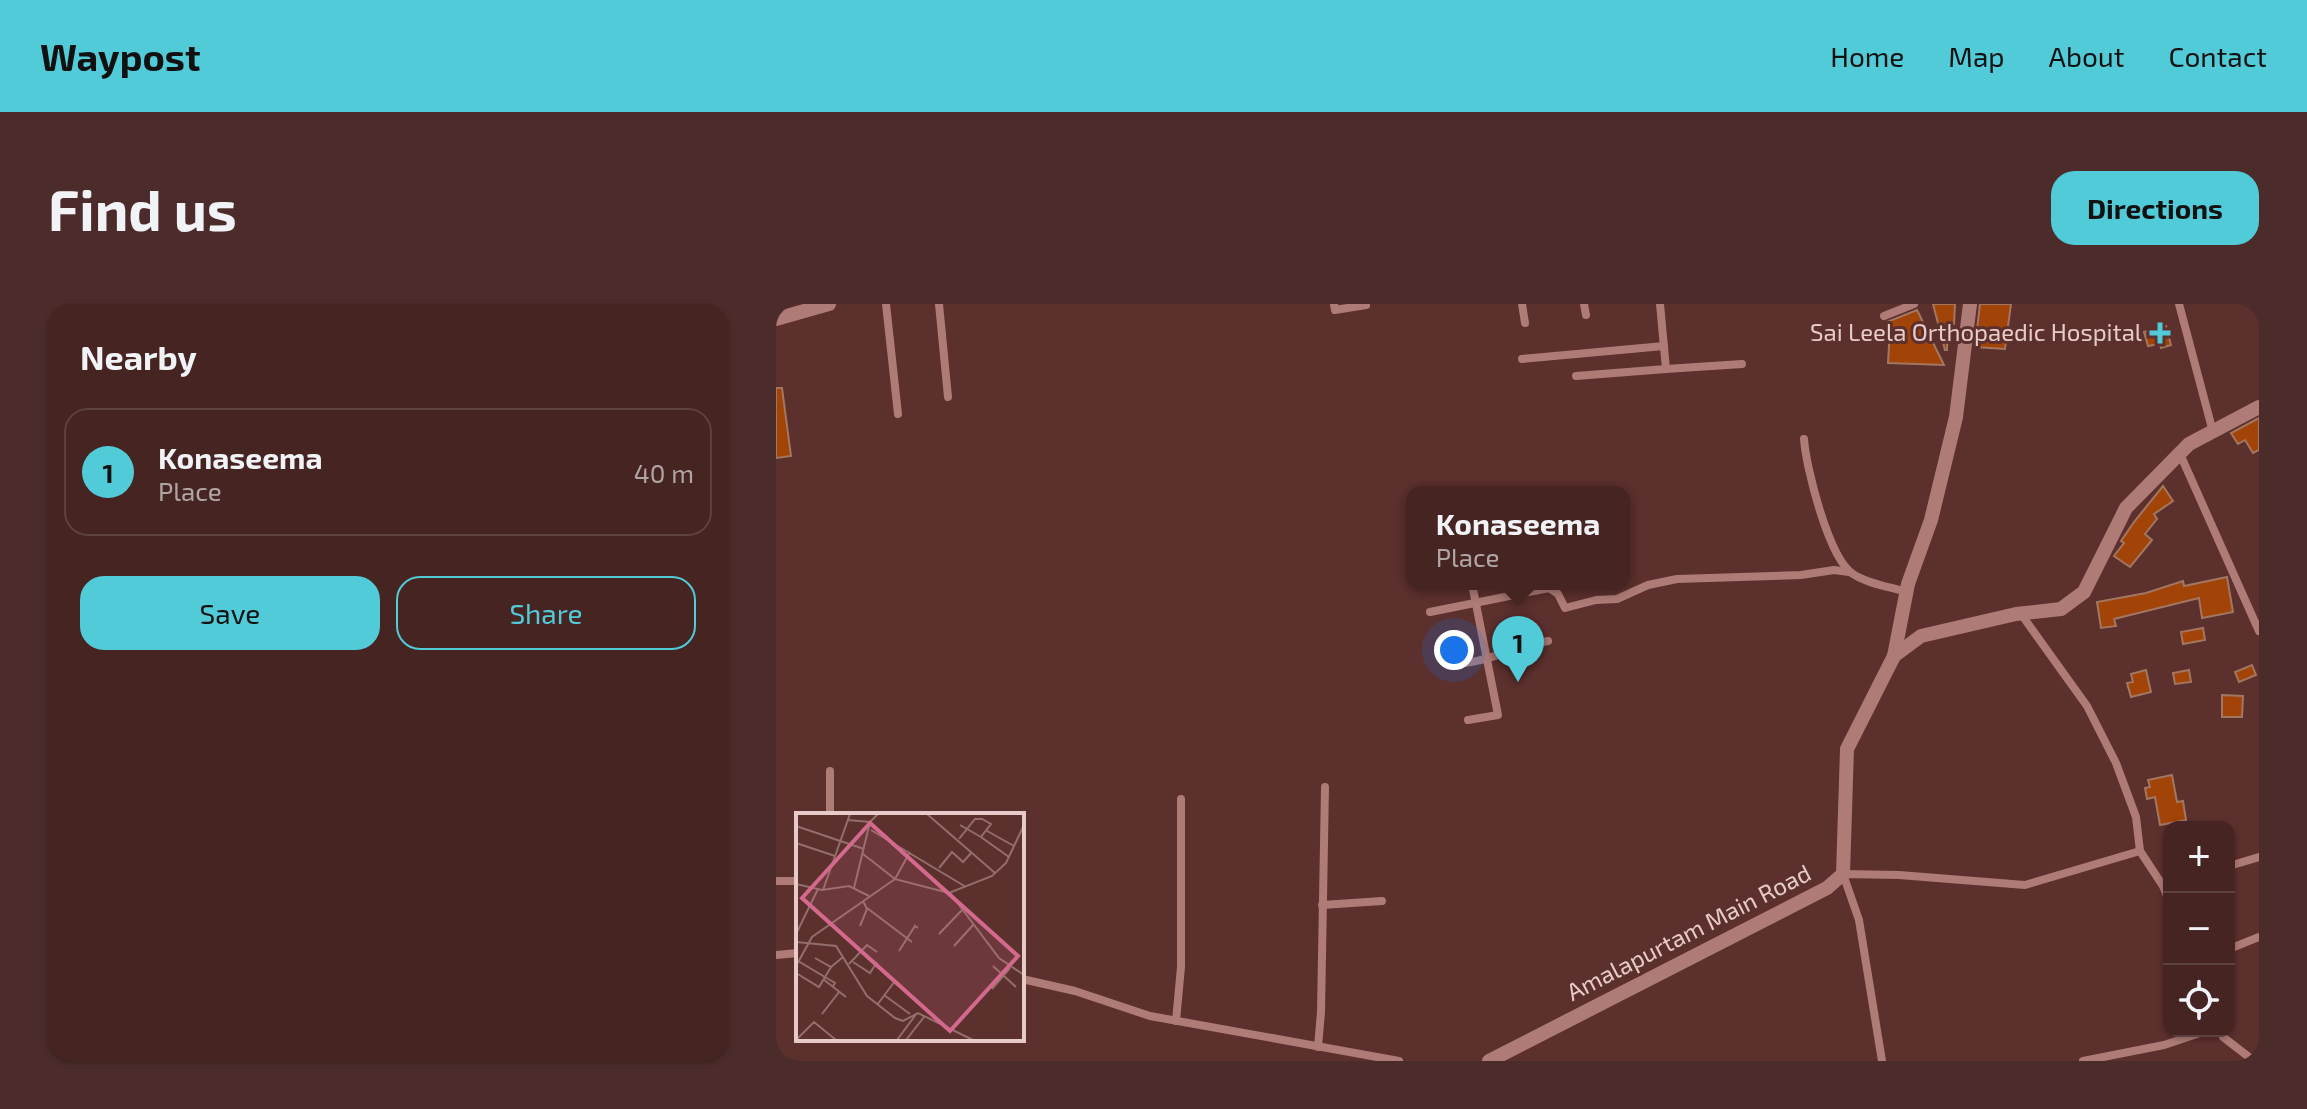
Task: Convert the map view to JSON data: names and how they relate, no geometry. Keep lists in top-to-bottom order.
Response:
{
  "streets": {
    "street": ["Amalapurtam Main Road"]
  },
  "places": {
    "health": ["Sai Leela Orthopaedic Hospital"]
  },
  "page": {
    "header": "Waypost",
    "nav": [
      "Home",
      "Map",
      "About",
      "Contact"
    ],
    "buttons": [
      "Directions",
      ["Save", "Share"]
    ],
    "title": "Find us",
    "heading": "Nearby",
    "list": [
      {
        "mark": "1",
        "name": "Konaseema",
        "note": "Place",
        "value": "40 m"
      }
    ],
    "popup": ["Konaseema", "Place"],
    "pins": "1",
    "map_buttons": ["+", "−"]
  }
}
